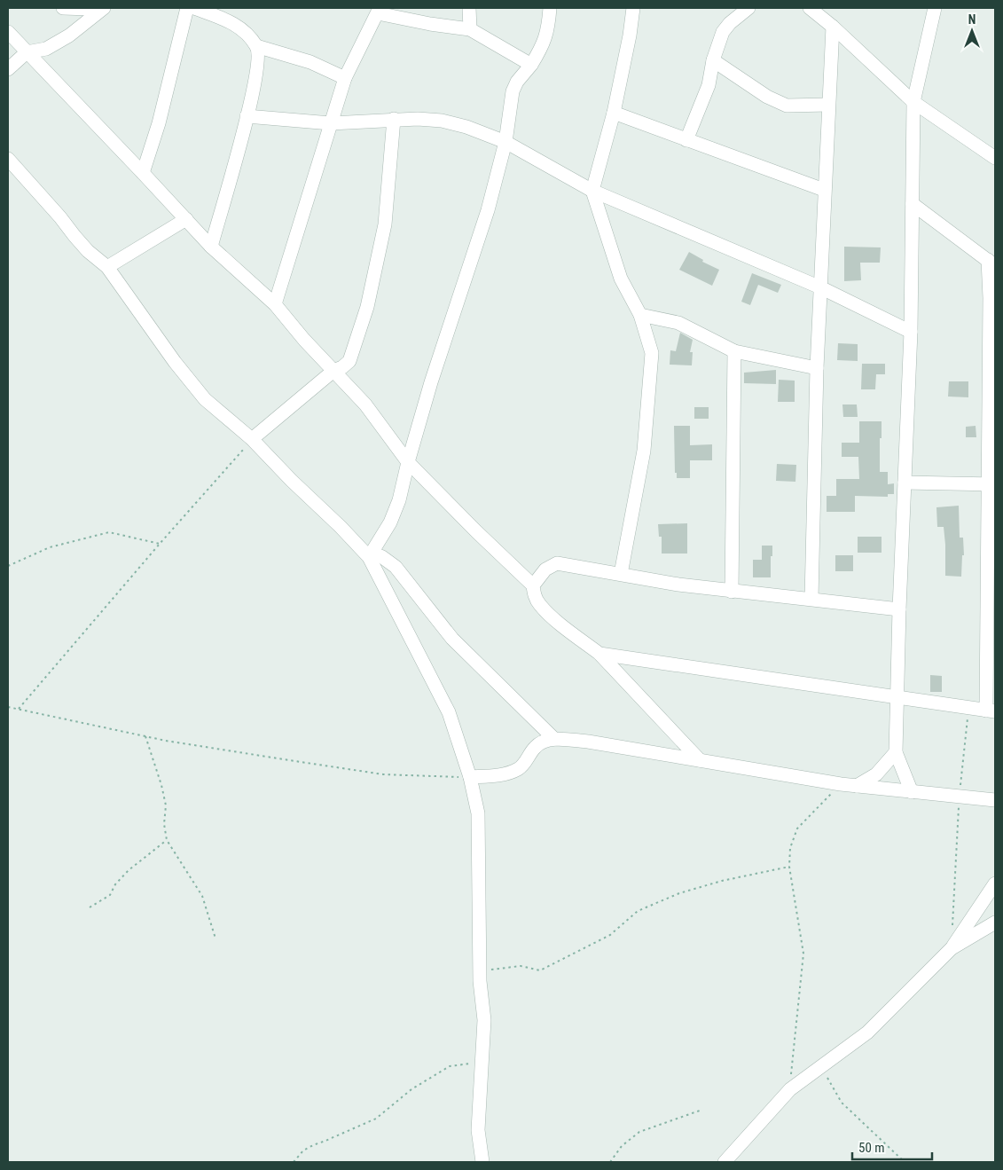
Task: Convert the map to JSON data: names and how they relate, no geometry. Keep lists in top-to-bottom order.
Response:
{
  "scale_bar": "50 m",
  "north": "top"
}
